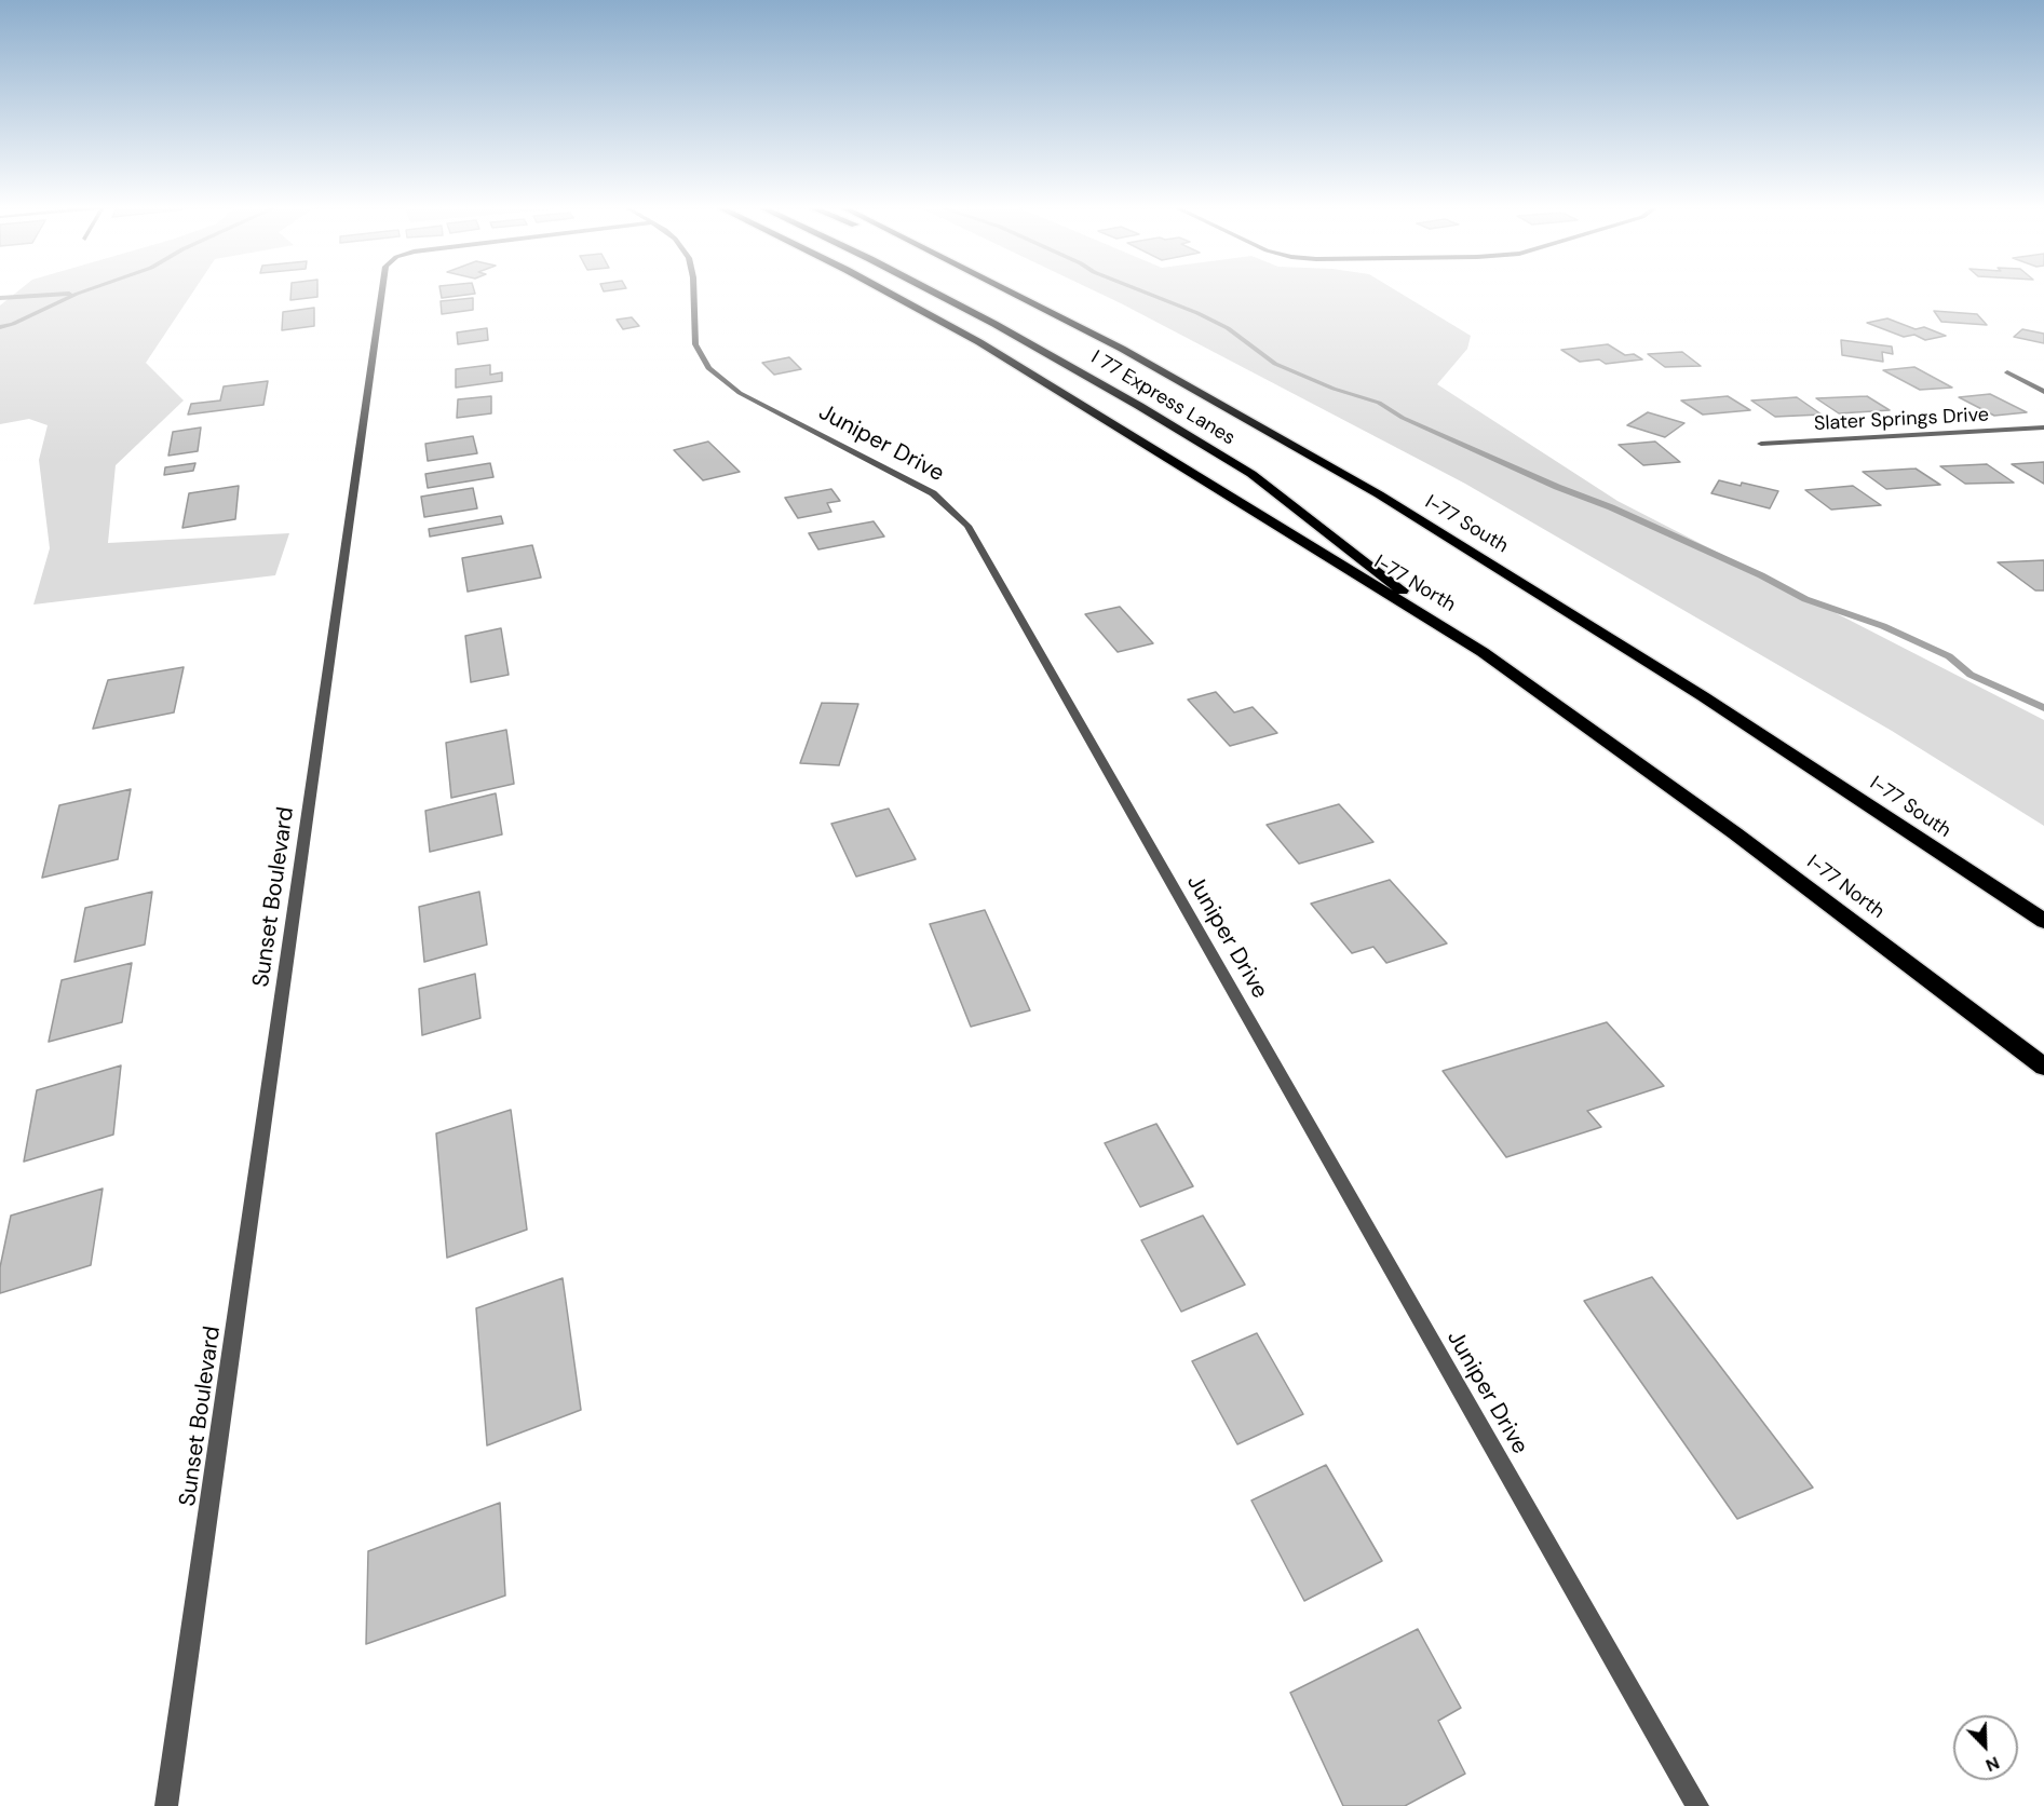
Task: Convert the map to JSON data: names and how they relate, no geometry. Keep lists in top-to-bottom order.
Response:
{
  "streets": {
    "highway": ["I 77 Express Lanes", "I-77 South", "I-77 North"],
    "street": ["Slater Springs Drive", "Juniper Drive", "Sunset Boulevard"]
  },
  "crossings": [
    ["I 77 Express Lanes", "I-77 North"]
  ],
  "north": "bottom right"
}
